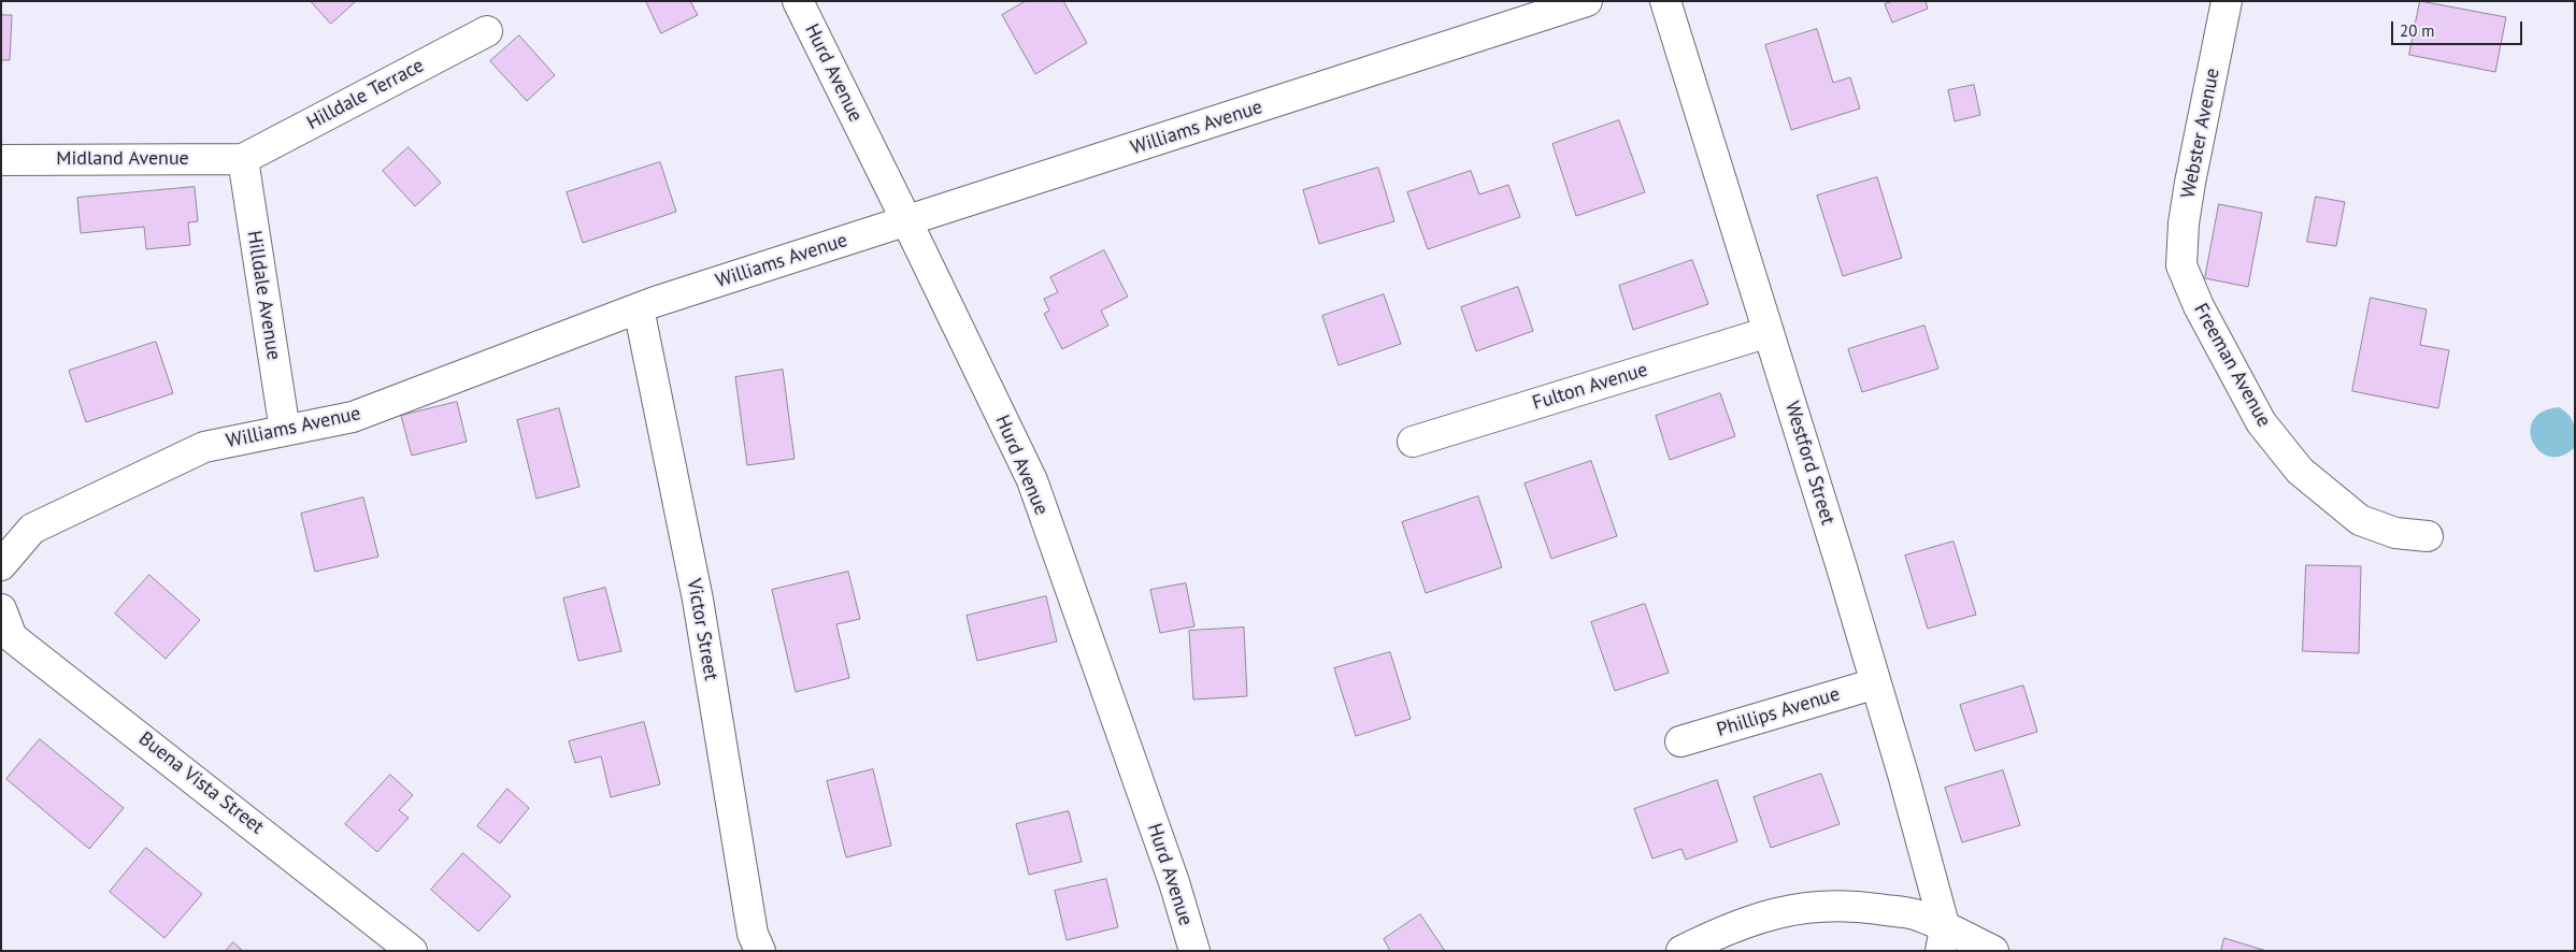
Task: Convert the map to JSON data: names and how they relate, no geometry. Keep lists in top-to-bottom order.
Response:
{
  "streets": {
    "street": [
      "Hurd Avenue",
      "Hilldale Terrace",
      "Williams Avenue",
      "Webster Avenue",
      "Midland Avenue",
      "Hilldale Avenue",
      "Freeman Avenue",
      "Fulton Avenue",
      "Westford Street",
      "Victor Street",
      "Phillips Avenue",
      "Buena Vista Street"
    ]
  },
  "crossings": [
    ["Hurd Avenue", "Williams Avenue"],
    ["Hilldale Terrace", "Midland Avenue"],
    ["Hilldale Terrace", "Hilldale Avenue"],
    ["Williams Avenue", "Hilldale Avenue"],
    ["Williams Avenue", "Victor Street"],
    ["Webster Avenue", "Freeman Avenue"],
    ["Midland Avenue", "Hilldale Avenue"],
    ["Fulton Avenue", "Westford Street"],
    ["Westford Street", "Phillips Avenue"]
  ],
  "scale_bar": "20 m"
}
